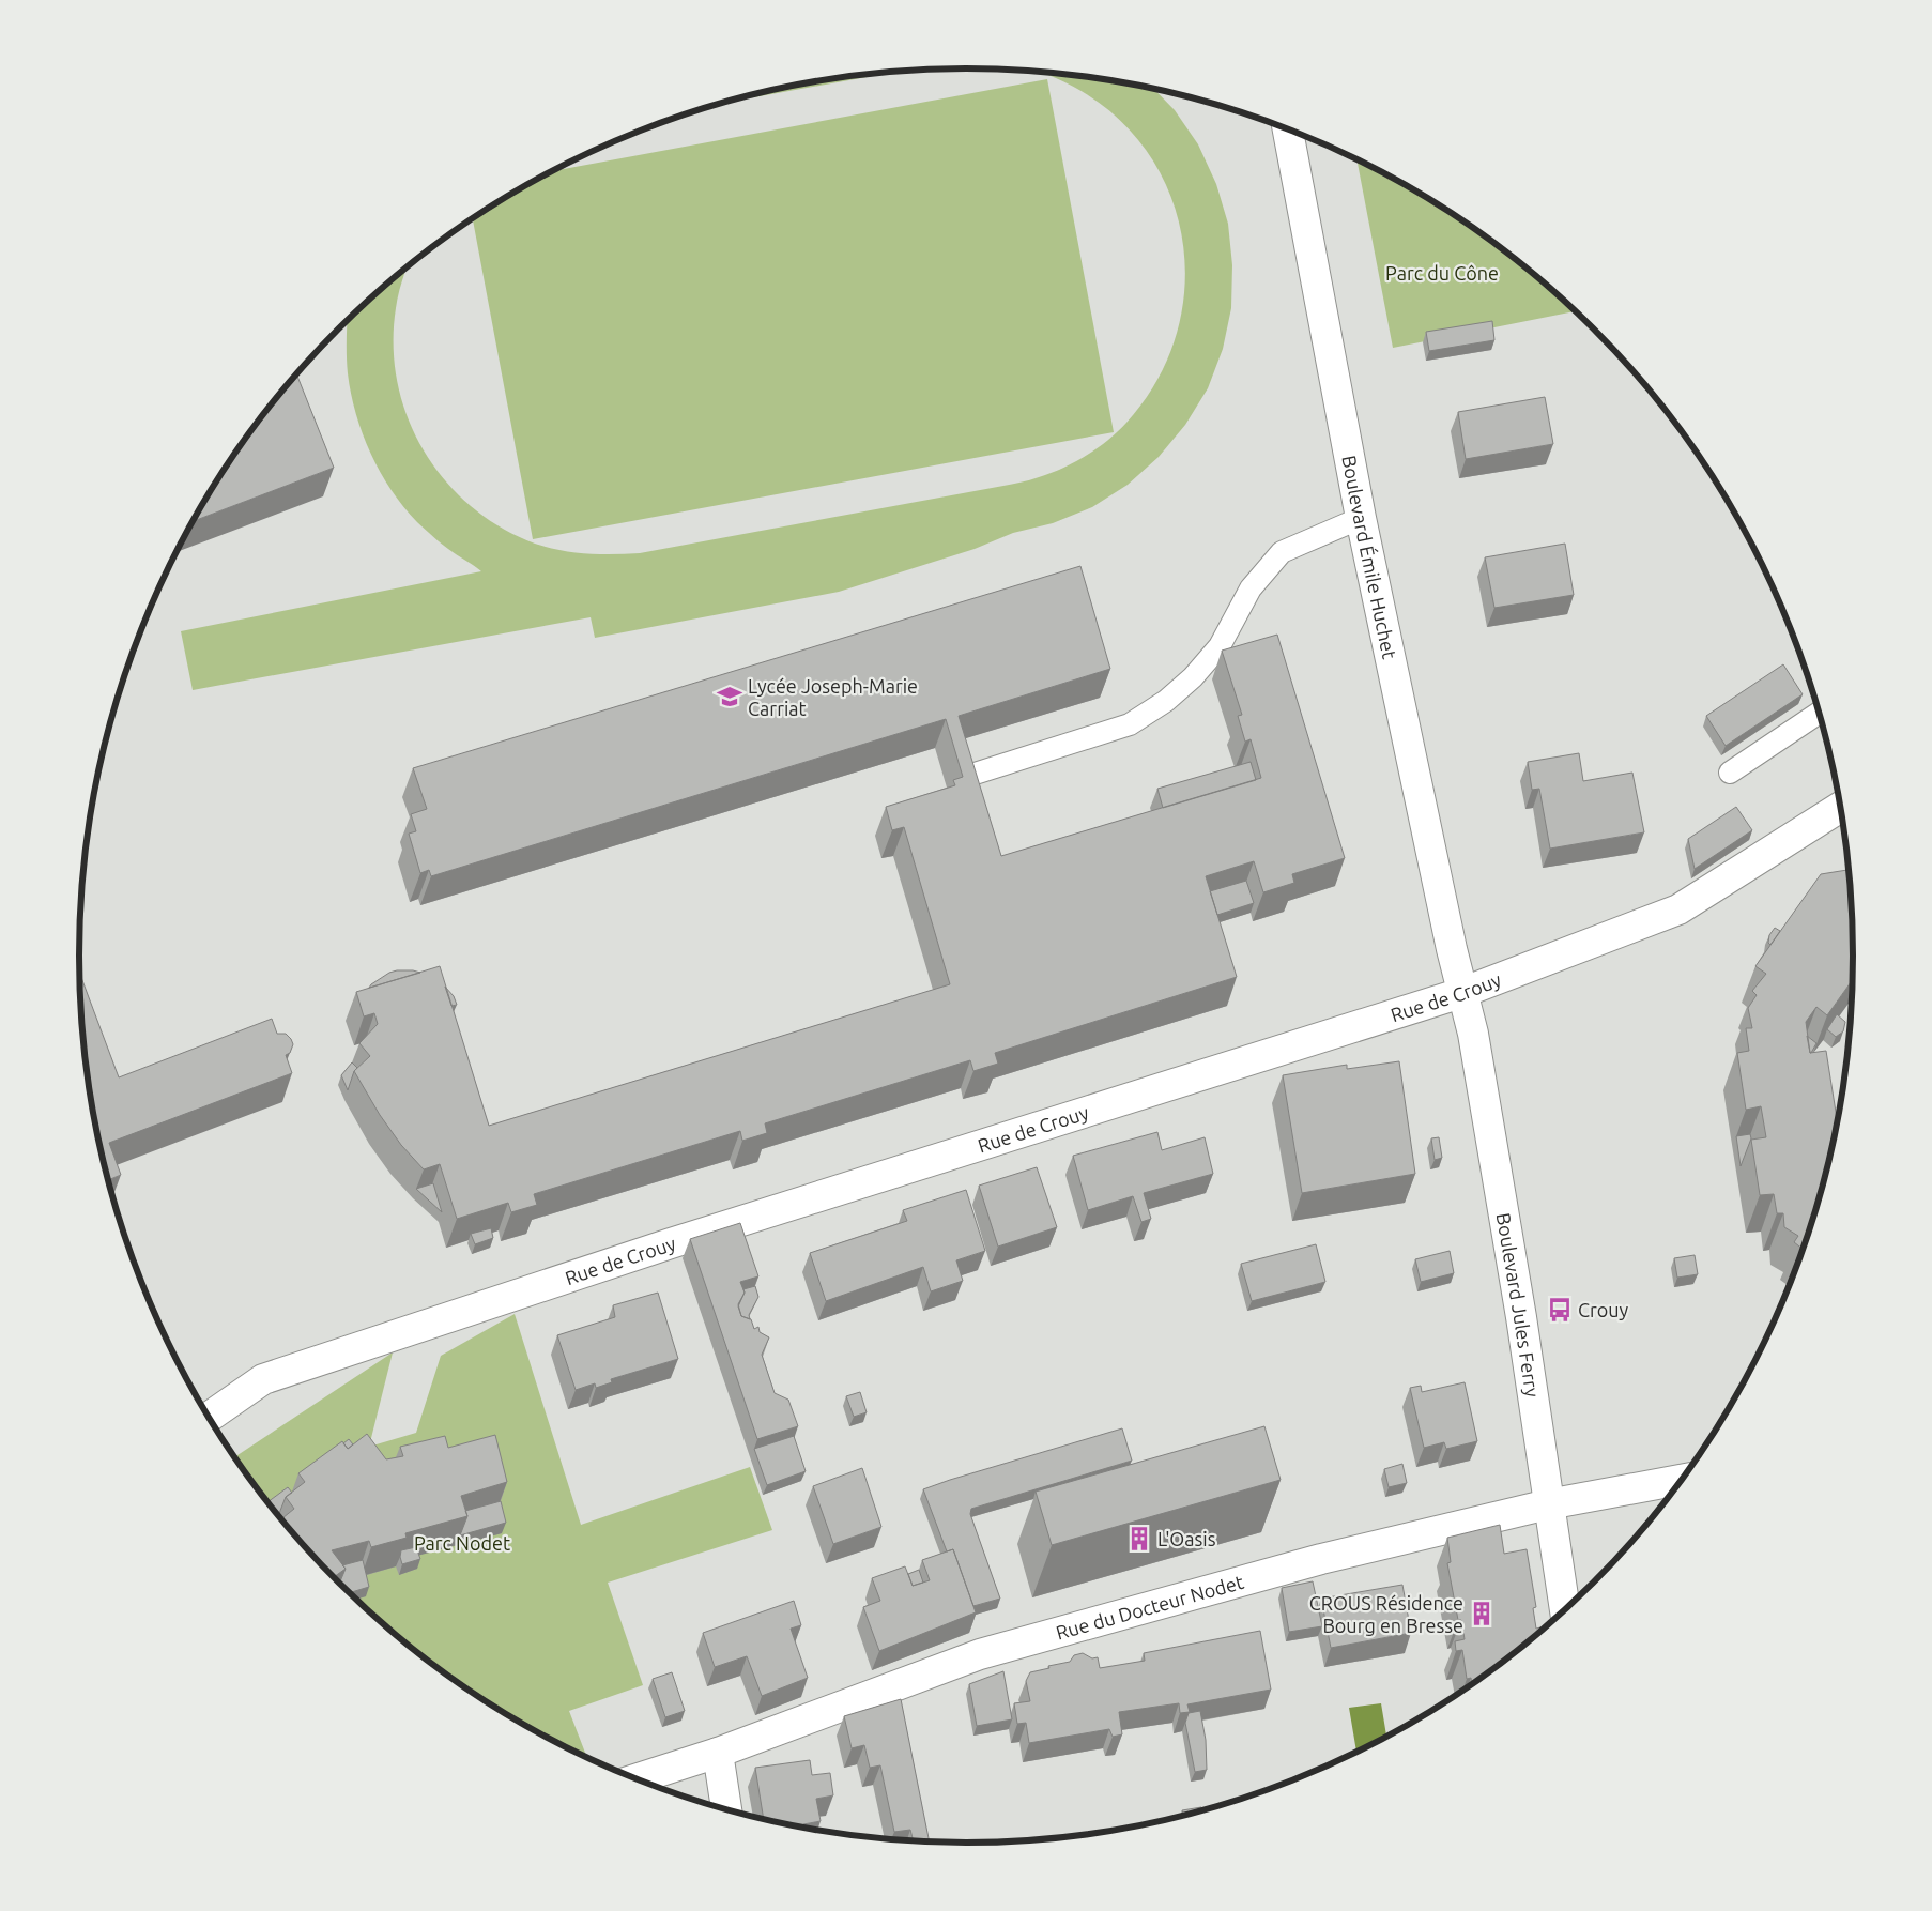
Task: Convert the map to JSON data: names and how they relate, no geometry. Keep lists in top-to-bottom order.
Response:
{
  "streets": {
    "street": [
      "Boulevard Émile Huchet",
      "Rue de Crouy",
      "Boulevard Jules Ferry",
      "Rue du Docteur Nodet"
    ]
  },
  "crossings": [
    ["Boulevard Émile Huchet", "Rue de Crouy"],
    ["Boulevard Émile Huchet", "Boulevard Jules Ferry"],
    ["Rue de Crouy", "Boulevard Jules Ferry"],
    ["Boulevard Jules Ferry", "Rue du Docteur Nodet"]
  ],
  "parks": ["Parc du Cône", "Parc Nodet"],
  "places": {
    "school or university": ["Lycée Joseph-Marie Carriat"],
    "bus stop": ["Crouy"],
    "building": ["L'Oasis", "CROUS Résidence Bourg en Bresse"]
  }
}
